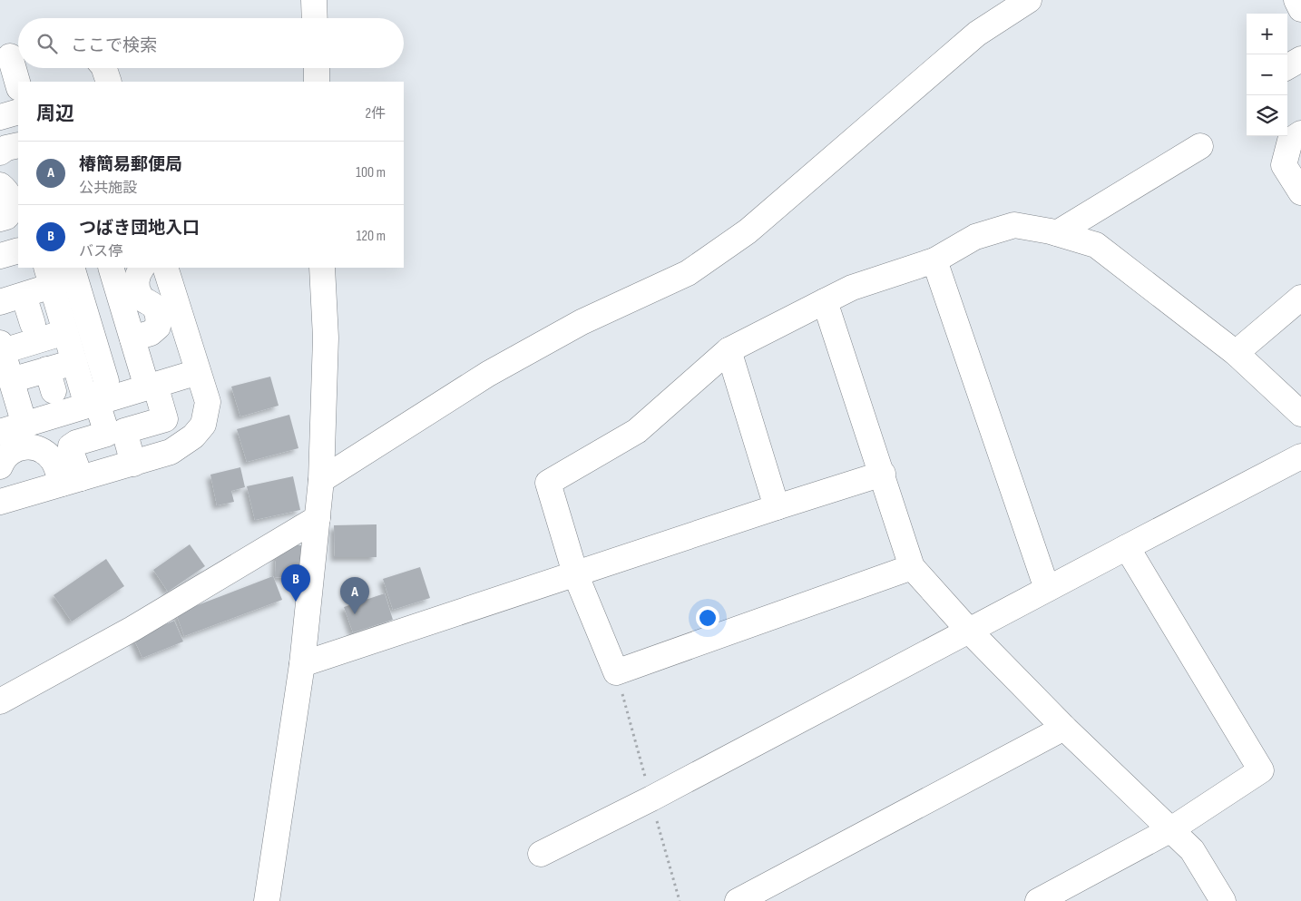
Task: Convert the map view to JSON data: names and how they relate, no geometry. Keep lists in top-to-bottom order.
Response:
{
  "page": {
    "map_buttons": ["+", "−"],
    "search": "ここで検索",
    "heading": ["周辺", "2件"],
    "list": [
      {
        "mark": "A",
        "name": "椿簡易郵便局",
        "note": "公共施設",
        "value": "100 m"
      },
      {
        "mark": "B",
        "name": "つばき団地入口",
        "note": "バス停",
        "value": "120 m"
      }
    ],
    "pins": ["B", "A"]
  }
}
